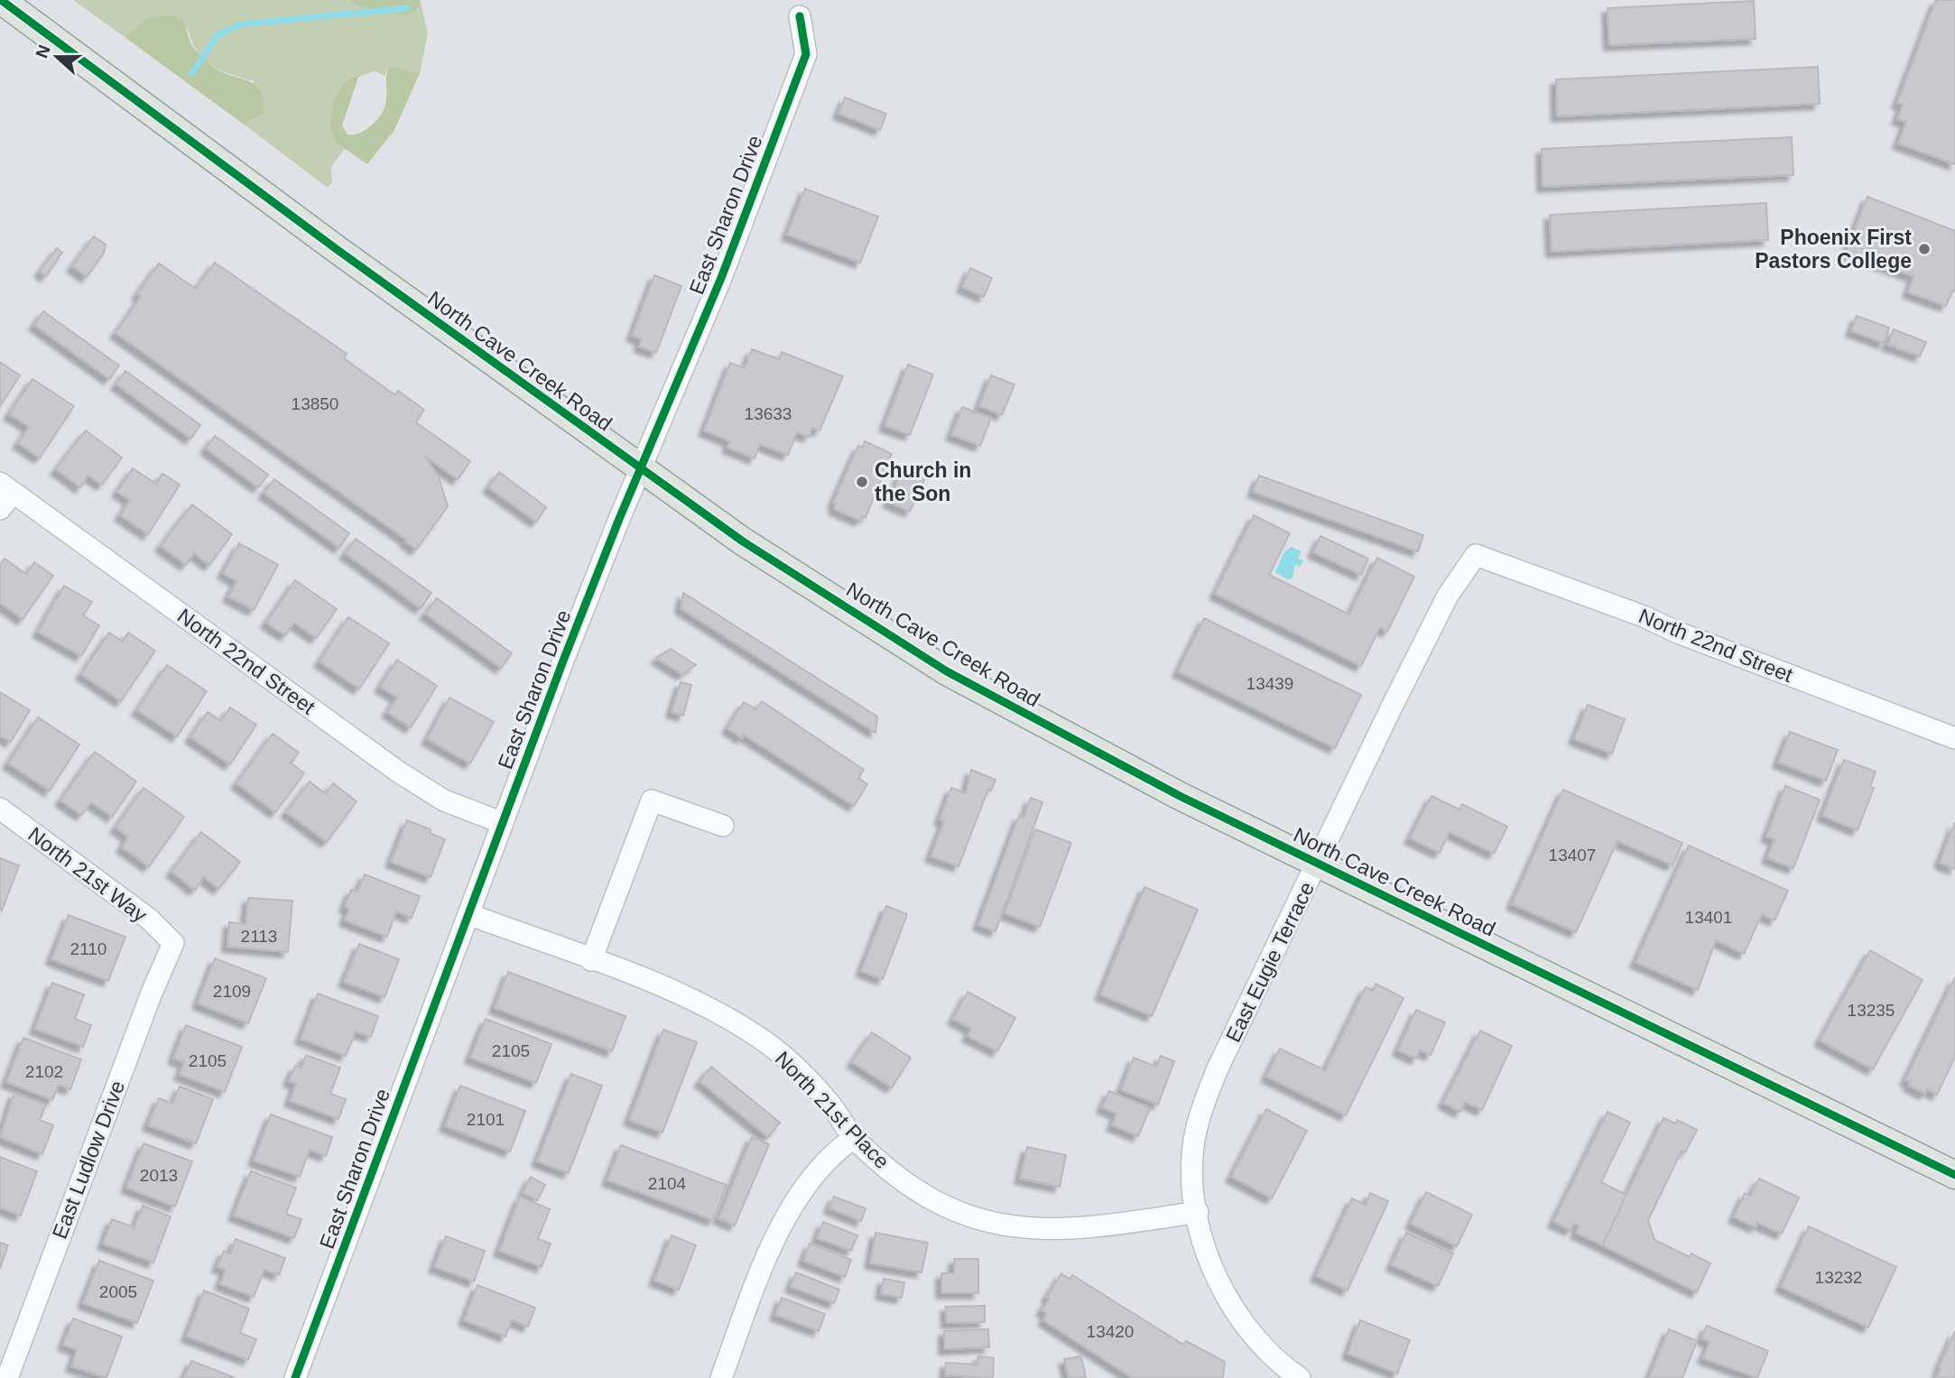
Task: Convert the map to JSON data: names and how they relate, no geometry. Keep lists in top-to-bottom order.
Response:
{
  "streets": {
    "main road": ["North Cave Creek Road"],
    "street": [
      "East Sharon Drive",
      "North 22nd Street",
      "North 21st Way",
      "East Eugie Terrace",
      "North 21st Place",
      "East Ludlow Drive"
    ]
  },
  "crossings": [
    ["East Sharon Drive", "North Cave Creek Road"],
    ["East Sharon Drive", "North 22nd Street"],
    ["East Sharon Drive", "North 21st Place"],
    ["North Cave Creek Road", "East Eugie Terrace"],
    ["North 22nd Street", "East Eugie Terrace"],
    ["North 21st Way", "East Ludlow Drive"],
    ["East Eugie Terrace", "North 21st Place"]
  ],
  "places": ["Phoenix First Pastors College", "Church in the Son"],
  "house_numbers": [
    "13850",
    "13633",
    "13439",
    "13407",
    "13401",
    "2113",
    "2110",
    "2109",
    "13235",
    "2105",
    "2105",
    "2102",
    "2101",
    "2013",
    "2104",
    "13232",
    "2005",
    "13420"
  ],
  "north": "left"
}
